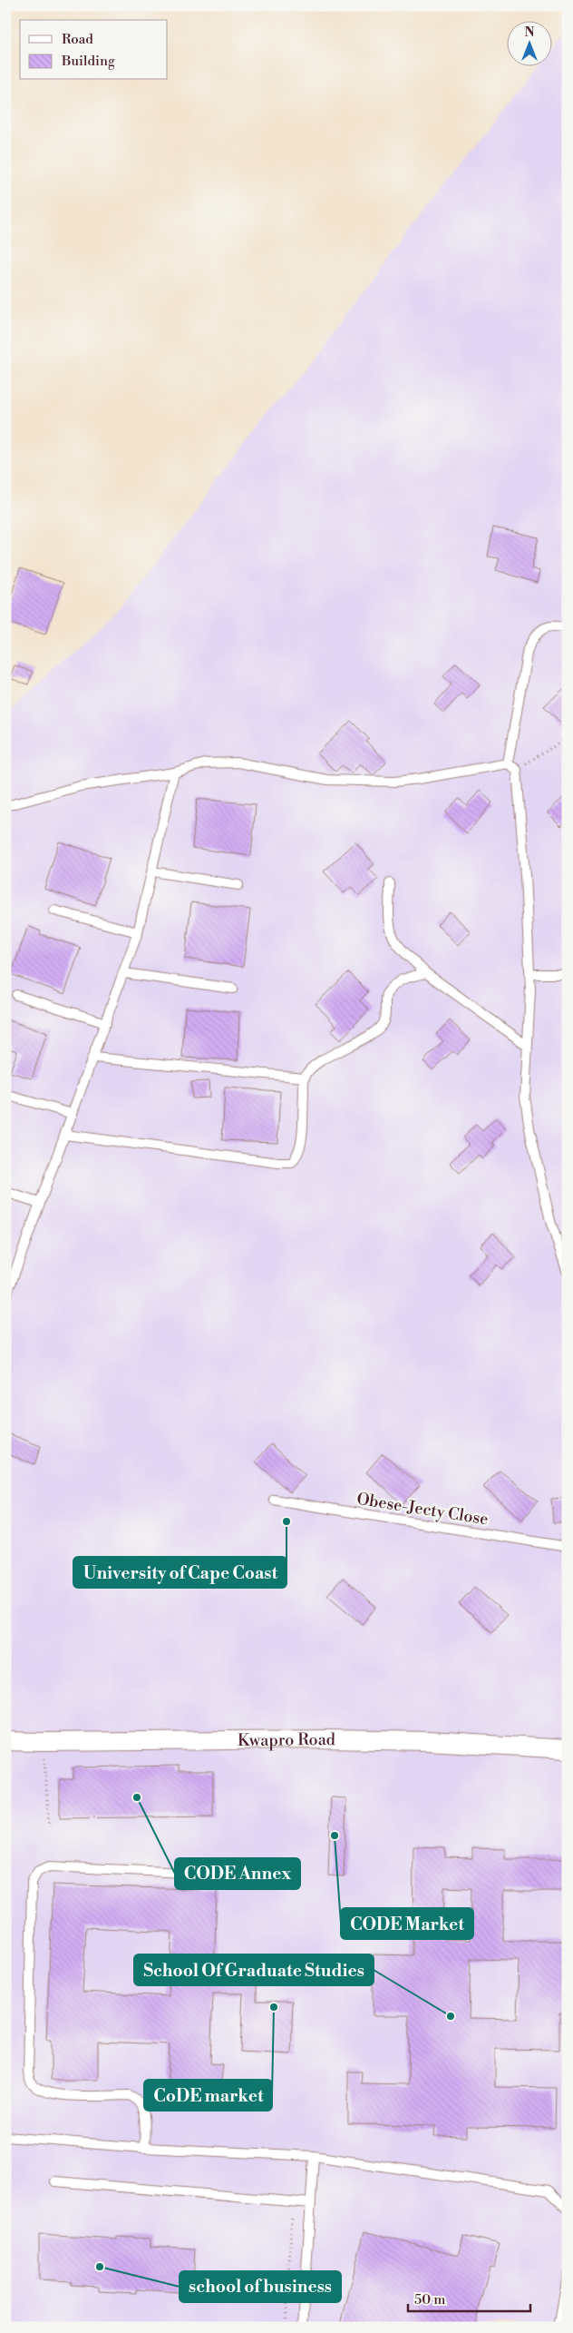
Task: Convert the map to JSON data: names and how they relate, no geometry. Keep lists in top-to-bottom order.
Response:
{
  "streets": {
    "street": ["Kwapro Road"],
    "lane": ["Obese-Jecty Close"]
  },
  "places": [
    "University of Cape Coast",
    "CODE Annex",
    "CODE Market",
    "CoDE market",
    "School Of Graduate Studies",
    "school of business"
  ],
  "legend": ["Road", "Building"],
  "scale_bar": "50 m",
  "north": "top"
}
